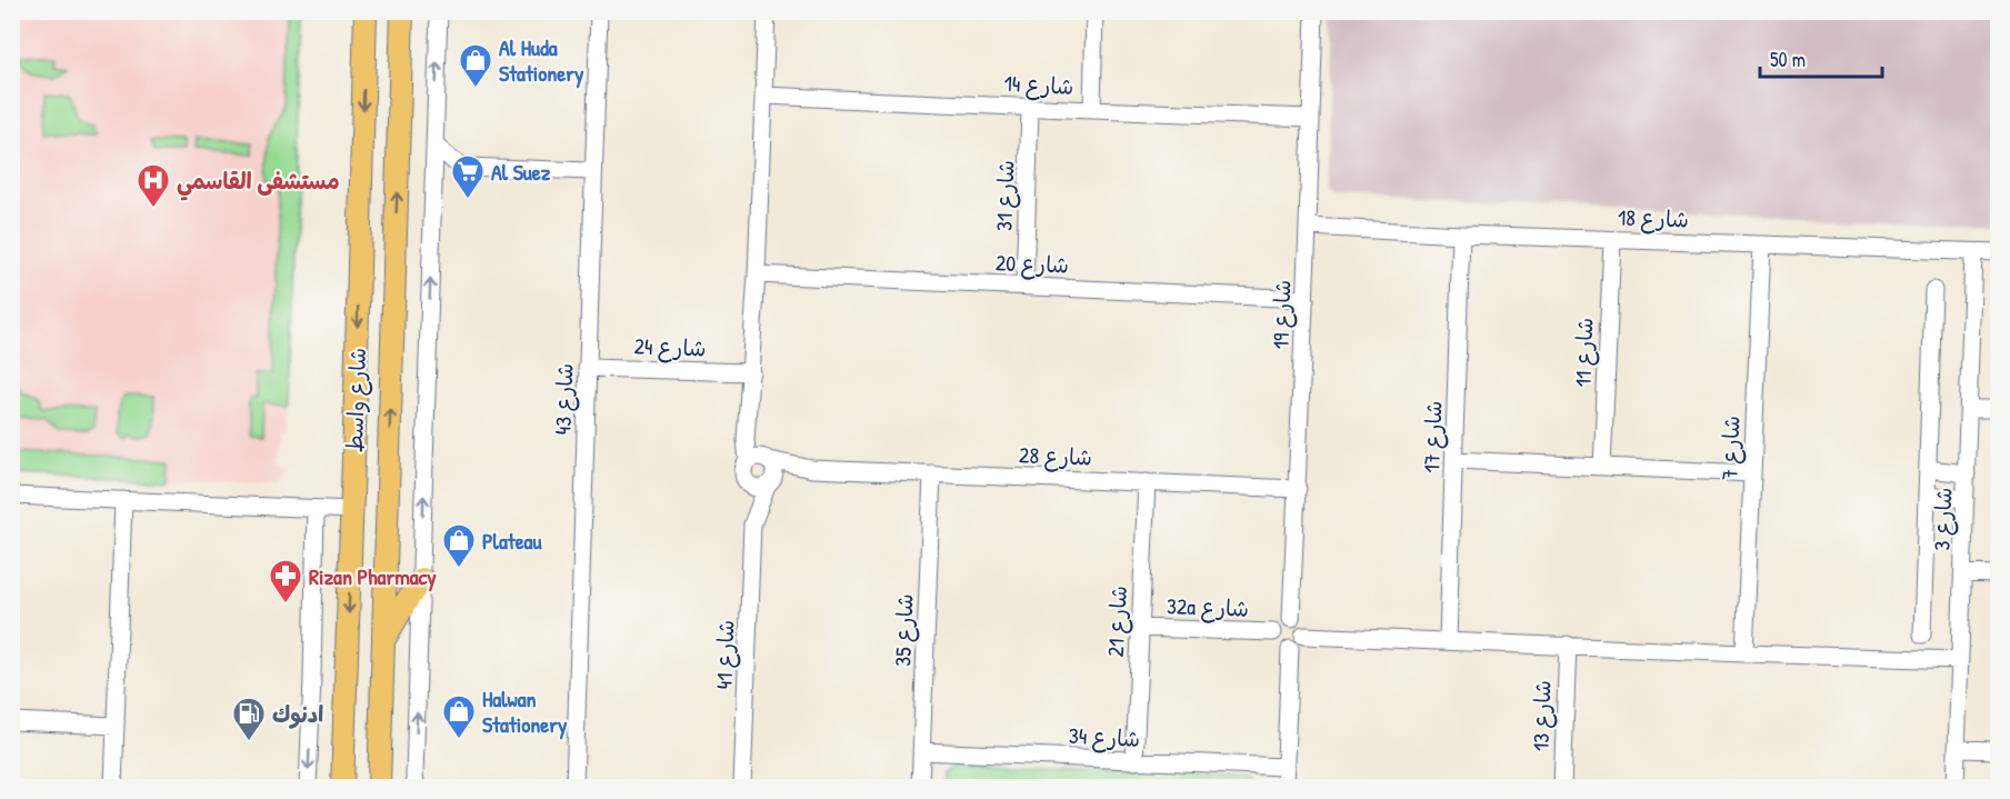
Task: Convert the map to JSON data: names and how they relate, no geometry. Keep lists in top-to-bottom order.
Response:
{
  "streets": {
    "main road": ["شارع واسط"],
    "street": [
      "شارع 14",
      "شارع 31",
      "شارع 18",
      "شارع 20",
      "شارع 19",
      "شارع 24",
      "شارع 11",
      "شارع 43",
      "شارع 17",
      "شارع 7",
      "شارع 28",
      "شارع 3",
      "32a شارع",
      "شارع 21",
      "شارع 35",
      "شارع 41",
      "شارع 13",
      "شارع 34"
    ]
  },
  "crossings": [
    ["شارع 14", "شارع 31"],
    ["شارع 14", "شارع 19"],
    ["شارع 31", "شارع 20"],
    ["شارع 18", "شارع 19"],
    ["شارع 18", "شارع 11"],
    ["شارع 18", "شارع 17"],
    ["شارع 18", "شارع 7"],
    ["شارع 18", "شارع 3"],
    ["شارع 20", "شارع 19"],
    ["شارع 19", "شارع 28"],
    ["شارع 19", "32a شارع"],
    ["شارع 24", "شارع 43"],
    ["شارع 28", "شارع 21"],
    ["شارع 28", "شارع 35"],
    ["شارع 28", "شارع 41"],
    ["32a شارع", "شارع 21"],
    ["شارع 21", "شارع 34"],
    ["شارع 35", "شارع 34"]
  ],
  "places": {
    "shop": ["Al Huda Stationery", "Plateau", "Halwan Stationery"],
    "supermarket": ["Al Suez"],
    "hospital": ["مستشفى القاسمي"],
    "pharmacy": ["Rizan Pharmacy"],
    "fuel station": ["ادنوك"]
  },
  "scale_bar": "50 m"
}
